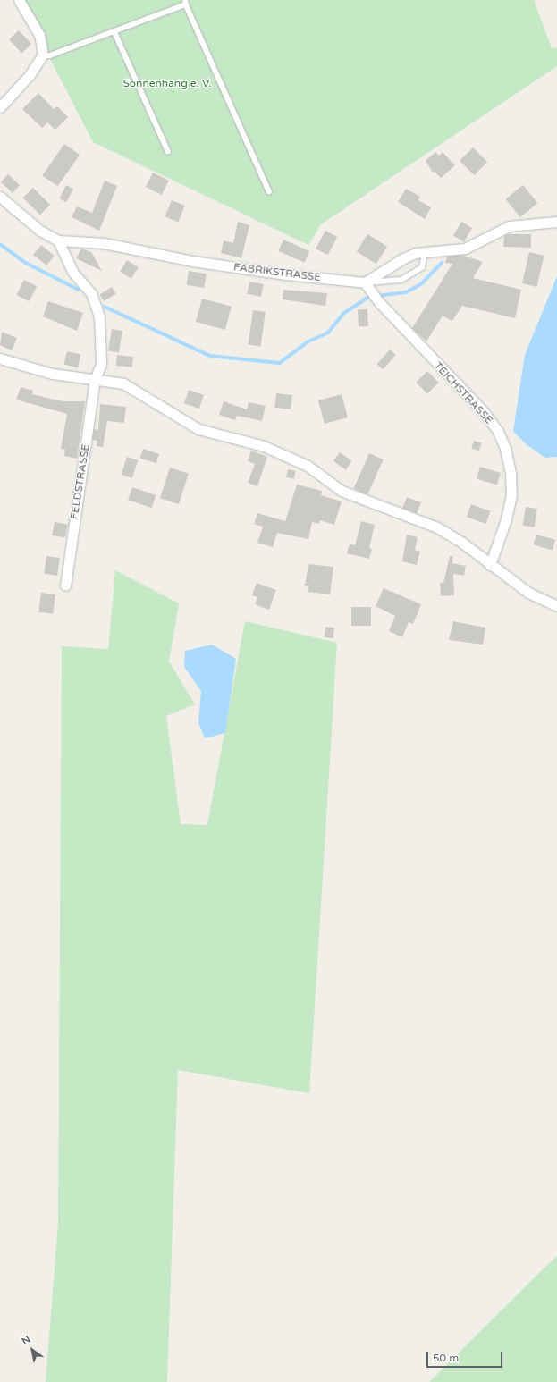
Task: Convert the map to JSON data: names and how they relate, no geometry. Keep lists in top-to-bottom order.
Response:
{
  "streets": {
    "street": ["FABRIKSTRASSE", "TEICHSTRASSE", "FELDSTRASSE"]
  },
  "crossings": [
    ["FABRIKSTRASSE", "TEICHSTRASSE"],
    ["FABRIKSTRASSE", "FELDSTRASSE"]
  ],
  "parks": ["Sonnenhang e. V."],
  "scale_bar": "50 m",
  "north": "top left"
}
